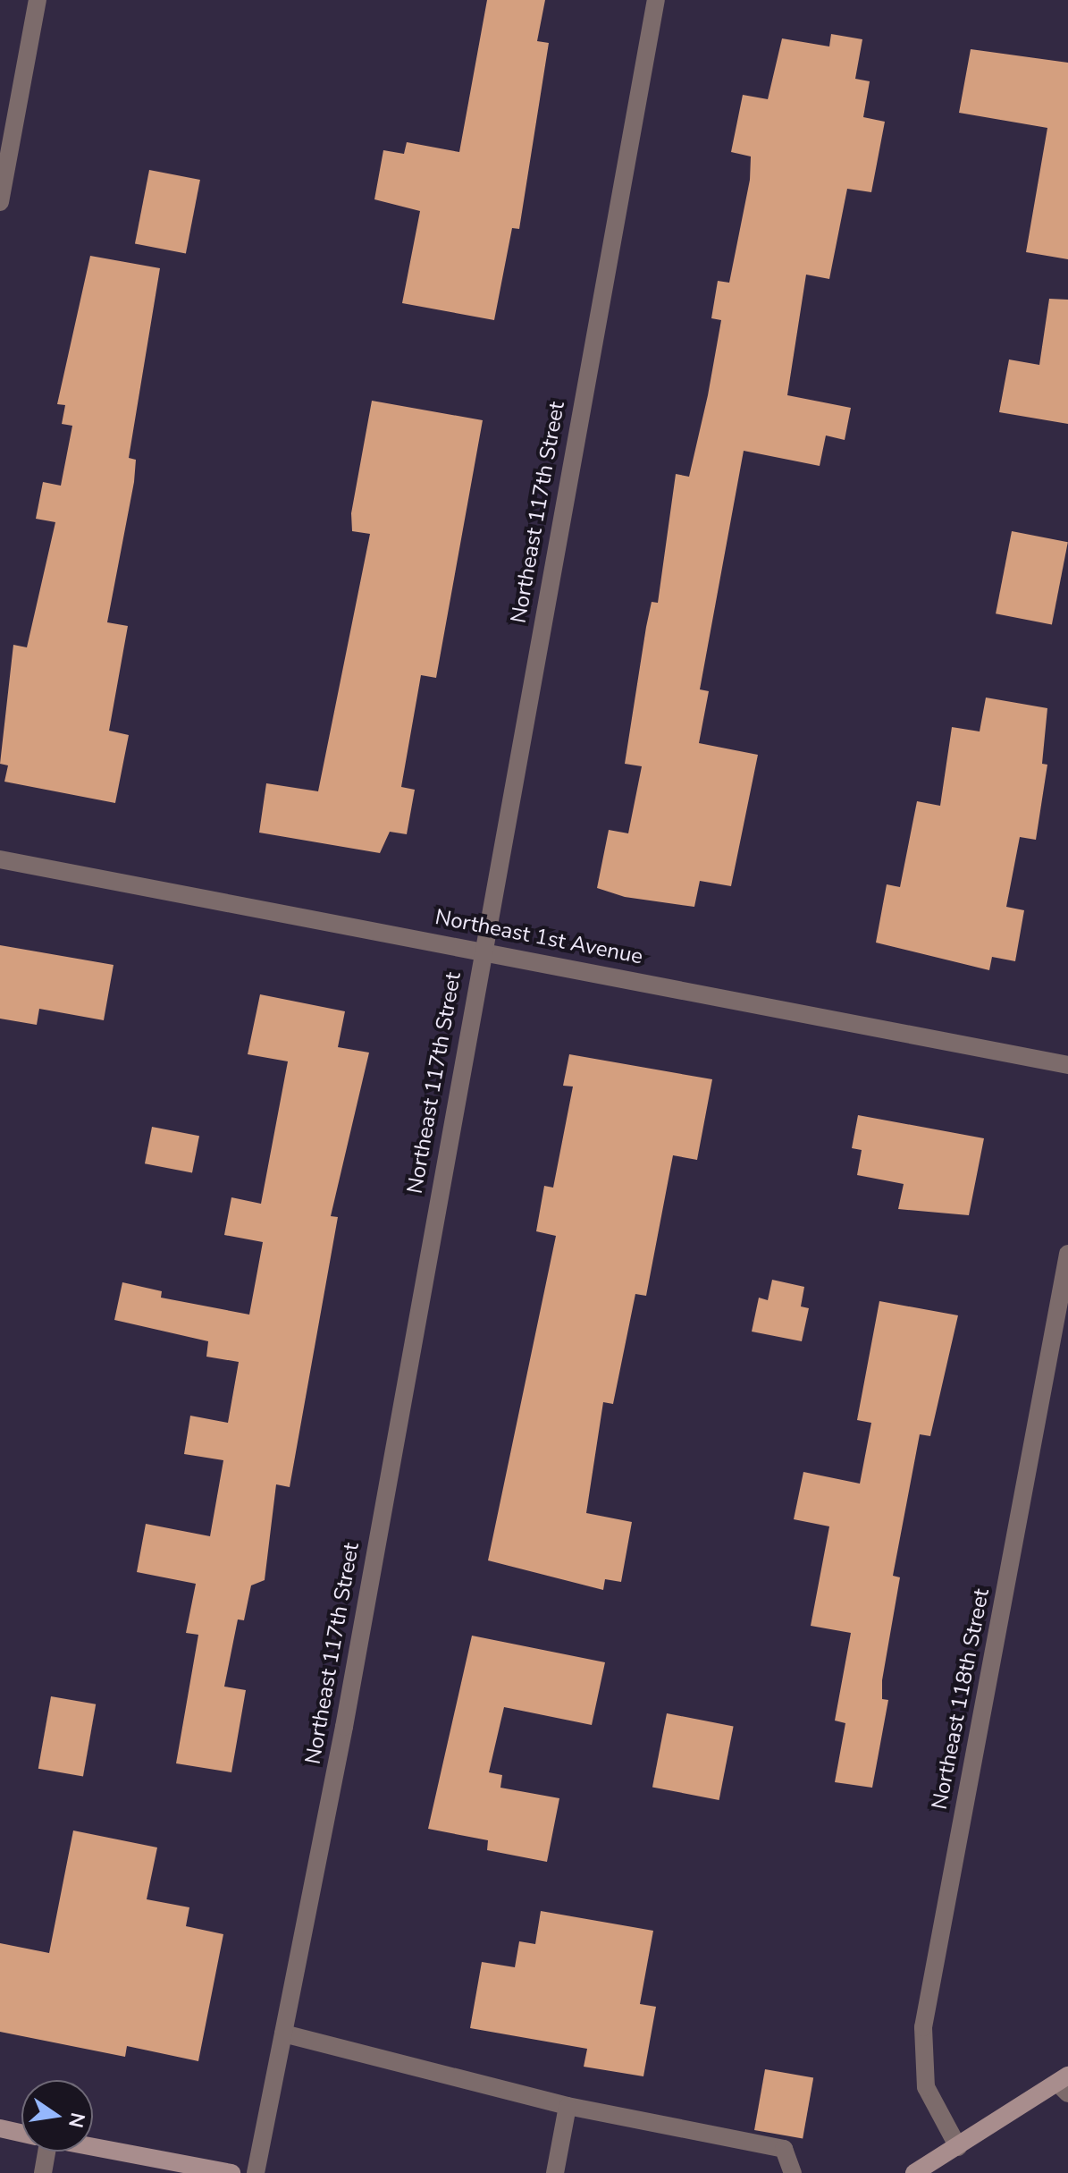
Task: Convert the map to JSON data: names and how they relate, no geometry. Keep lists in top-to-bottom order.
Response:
{
  "streets": {
    "street": ["Northeast 117th Street", "Northeast 1st Avenue", "Northeast 118th Street"]
  },
  "crossings": [
    ["Northeast 117th Street", "Northeast 1st Avenue"]
  ],
  "north": "right"
}
